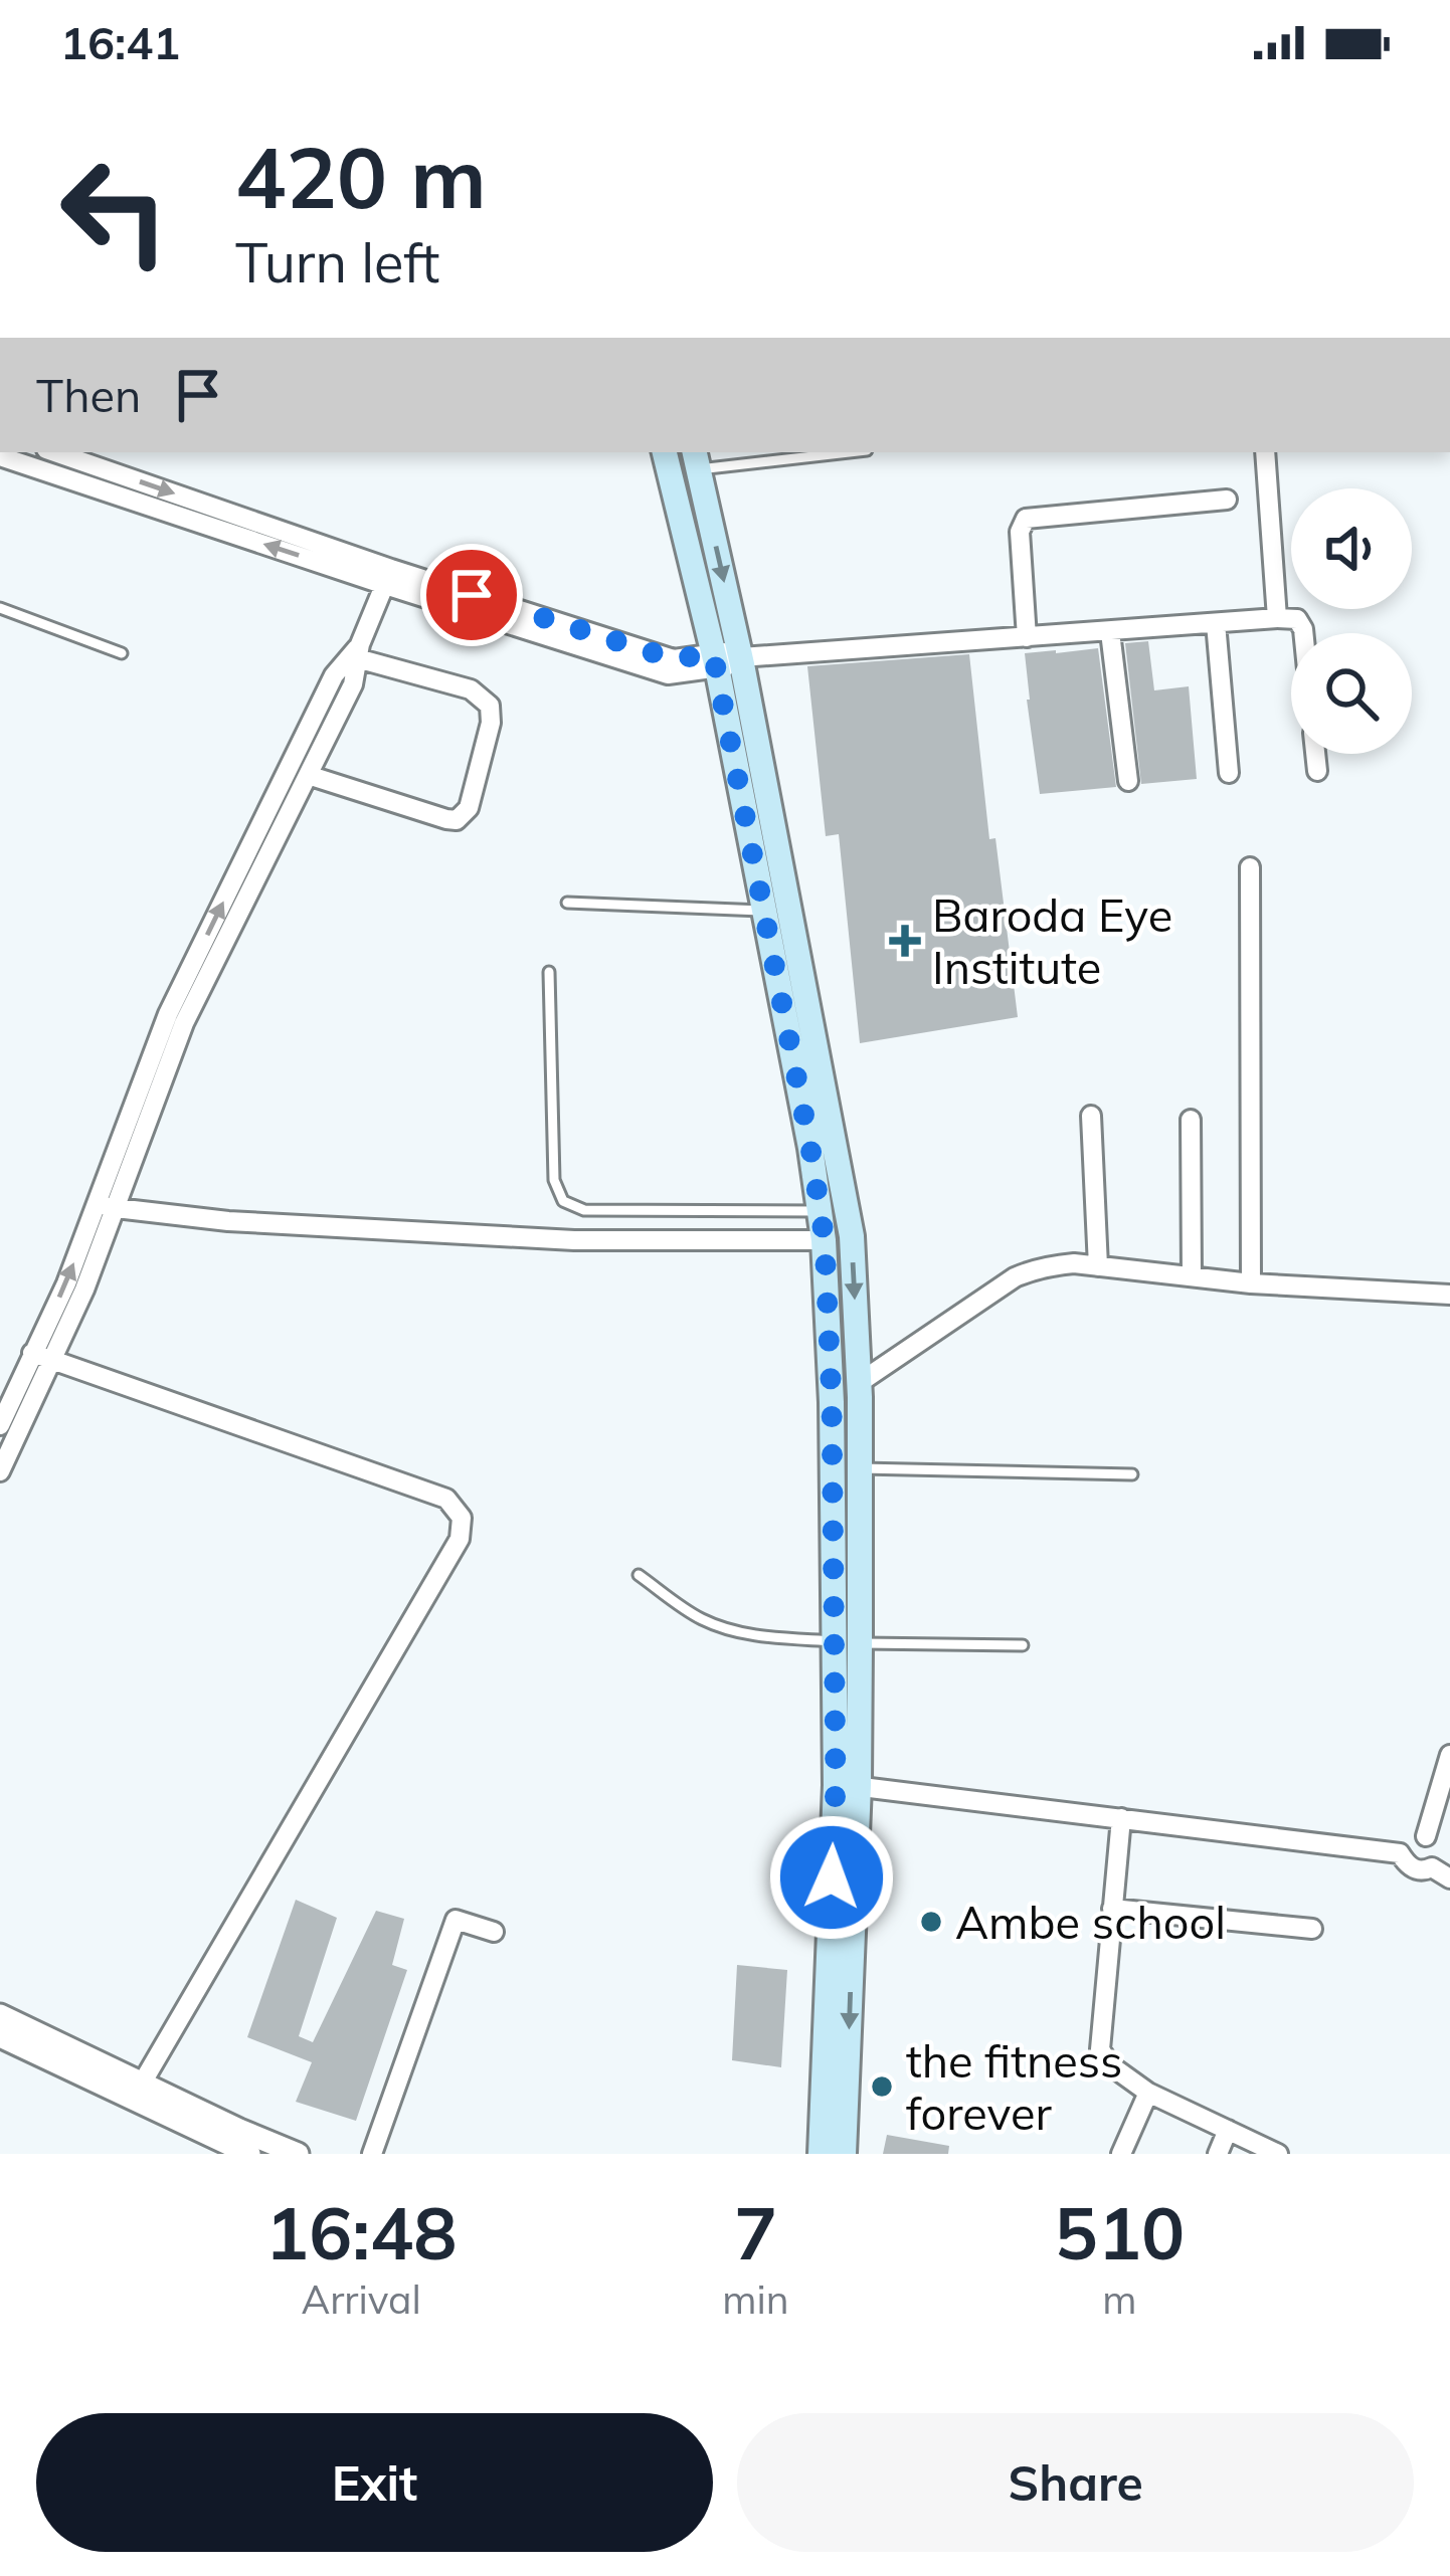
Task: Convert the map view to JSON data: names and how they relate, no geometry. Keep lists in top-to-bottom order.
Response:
{
  "places": {
    "health": ["Baroda Eye Institute"],
    "other": ["Ambe school", "the fitness forever"]
  },
  "page": {
    "status": "16:41",
    "turn": ["420 m", "Turn left"],
    "then": "Then",
    "eta": [
      "16:48",
      "Arrival",
      "7",
      "min",
      "510",
      "m"
    ],
    "buttons": ["Exit", "Share"]
  }
}
